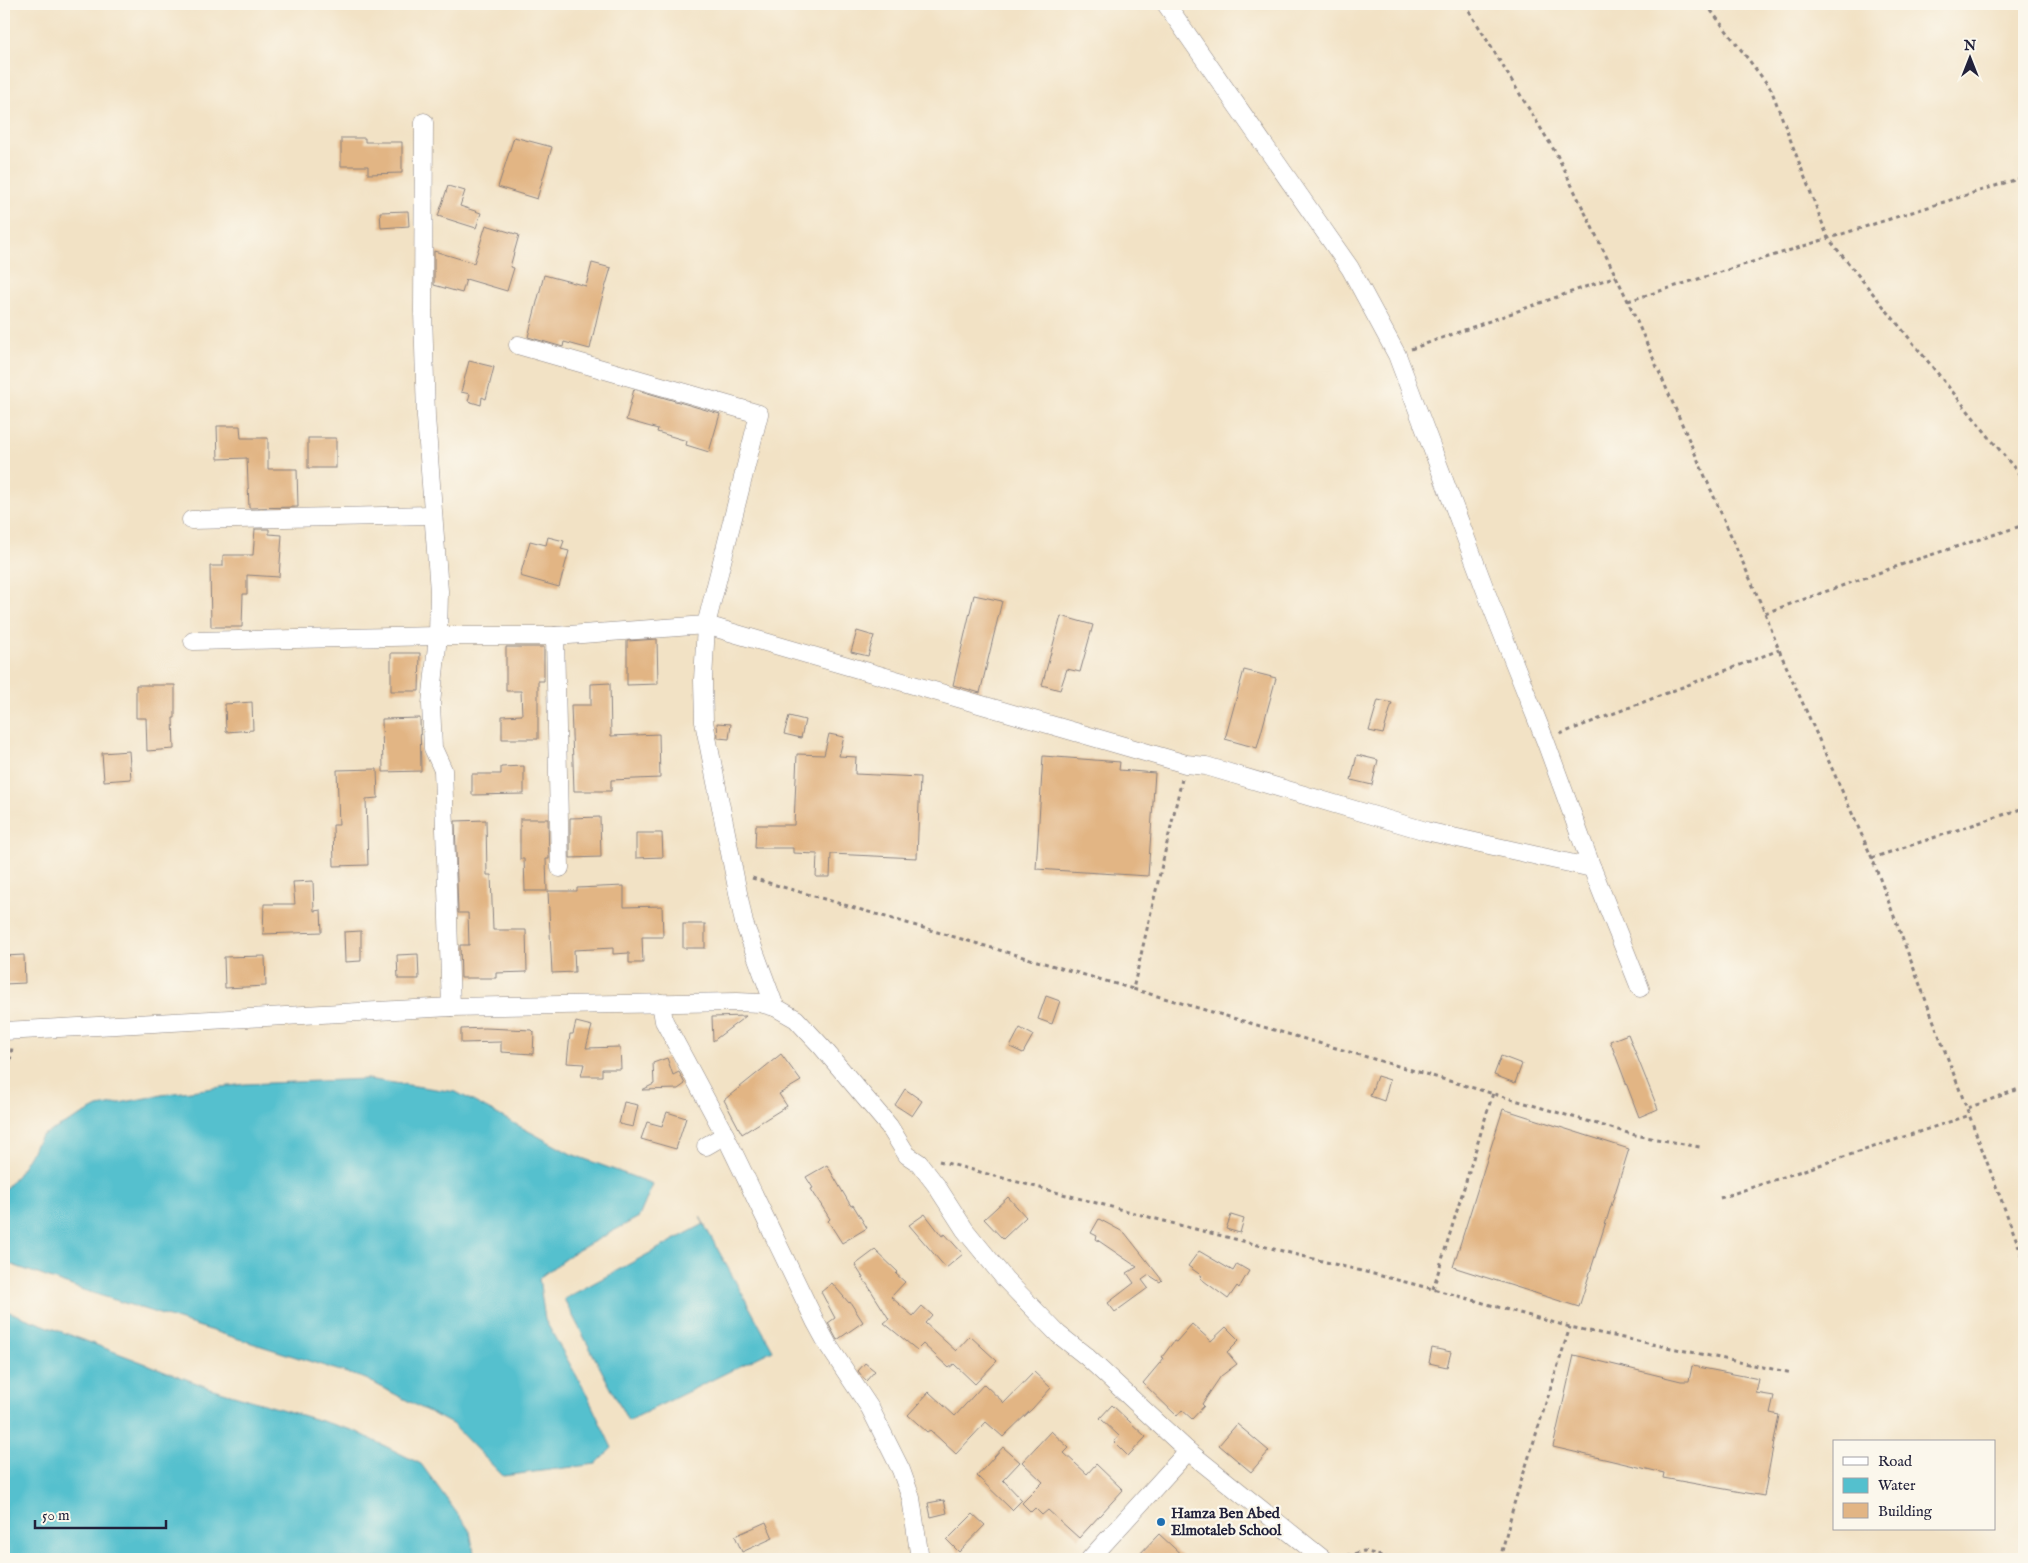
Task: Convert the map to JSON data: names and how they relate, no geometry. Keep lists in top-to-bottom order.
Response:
{
  "places": ["Hamza Ben Abed Elmotaleb School"],
  "legend": ["Road", "Water", "Building"],
  "scale_bar": "50 m",
  "north": "top"
}
